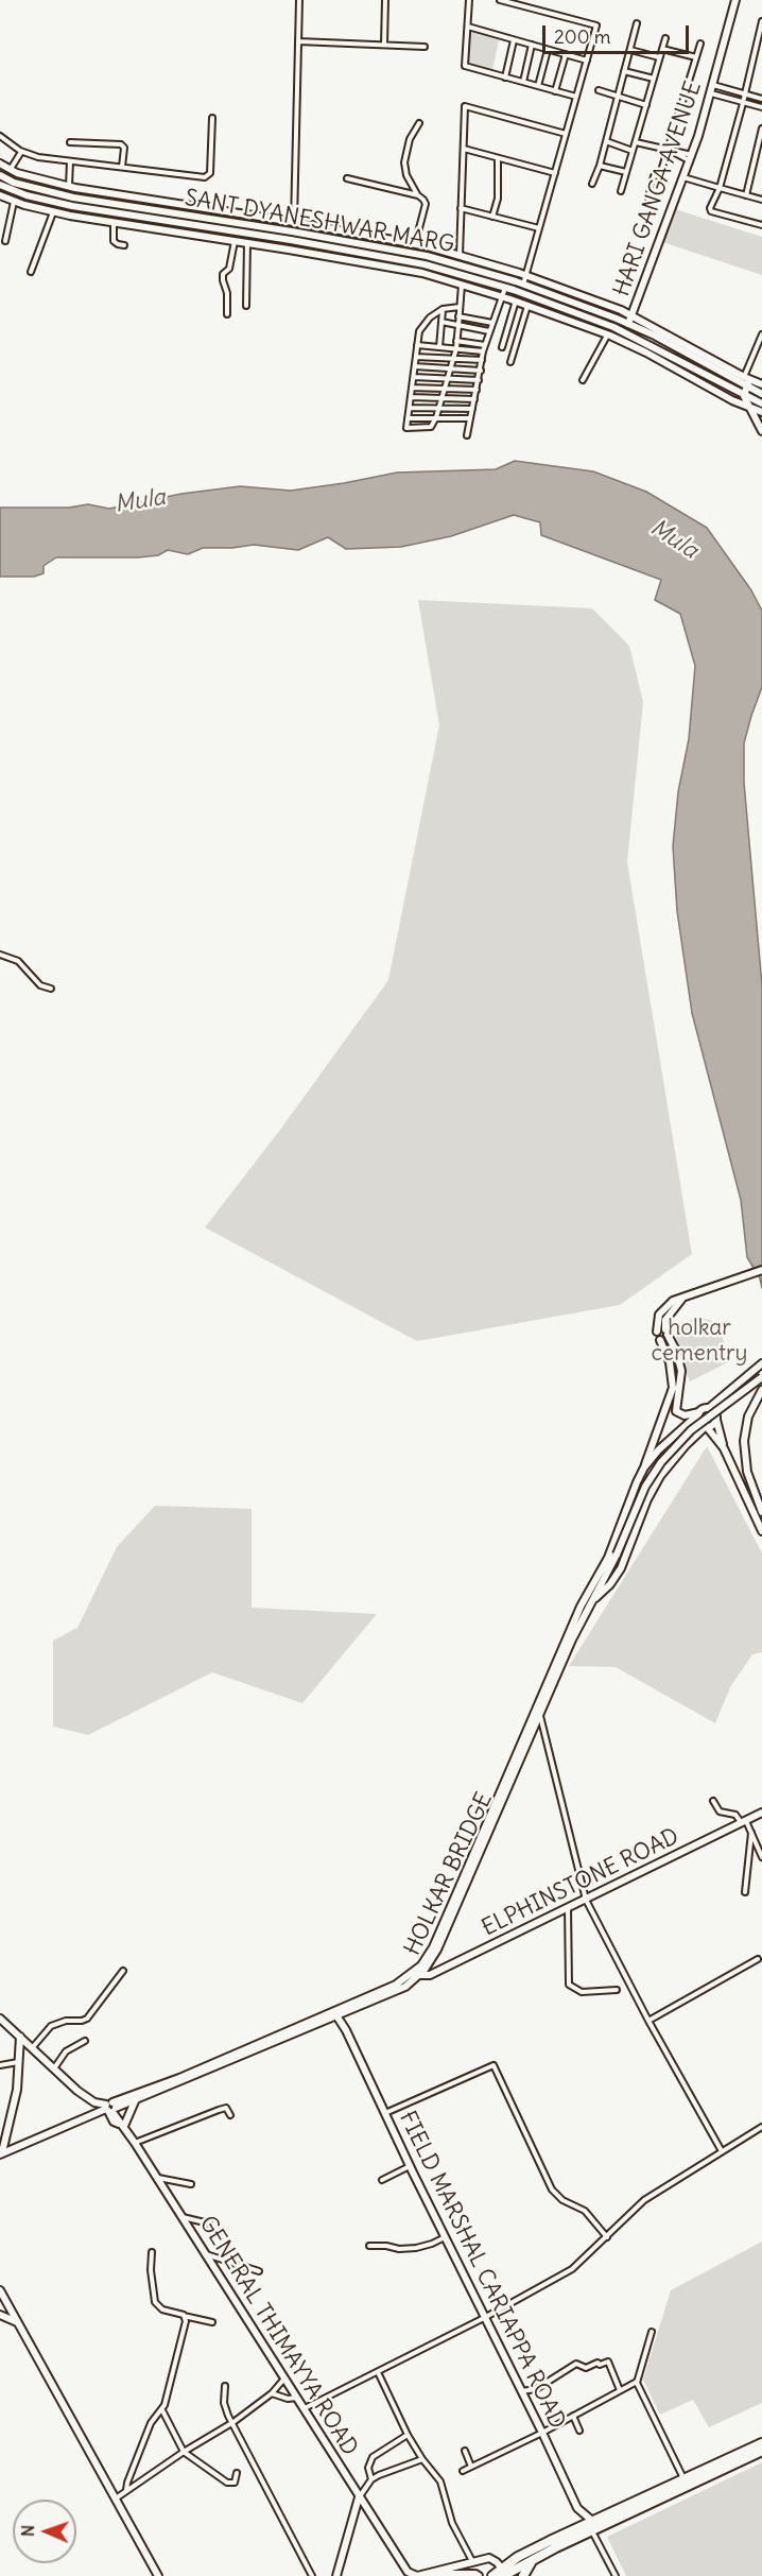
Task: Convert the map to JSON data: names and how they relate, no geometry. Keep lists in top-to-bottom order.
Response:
{
  "streets": {
    "main road": [
      "HARI GANGA AVENUE",
      "SANT DYANESHWAR MARG",
      "ELPHINSTONE ROAD",
      "FIELD MARSHAL CARIAPPA ROAD",
      "GENERAL THIMAYYA ROAD"
    ]
  },
  "crossings": [
    ["HARI GANGA AVENUE", "SANT DYANESHWAR MARG"],
    ["ELPHINSTONE ROAD", "FIELD MARSHAL CARIAPPA ROAD"],
    ["ELPHINSTONE ROAD", "GENERAL THIMAYYA ROAD"]
  ],
  "water": ["Mula"],
  "parks": ["holkar cementry"],
  "scale_bar": "200 m",
  "north": "left"
}
